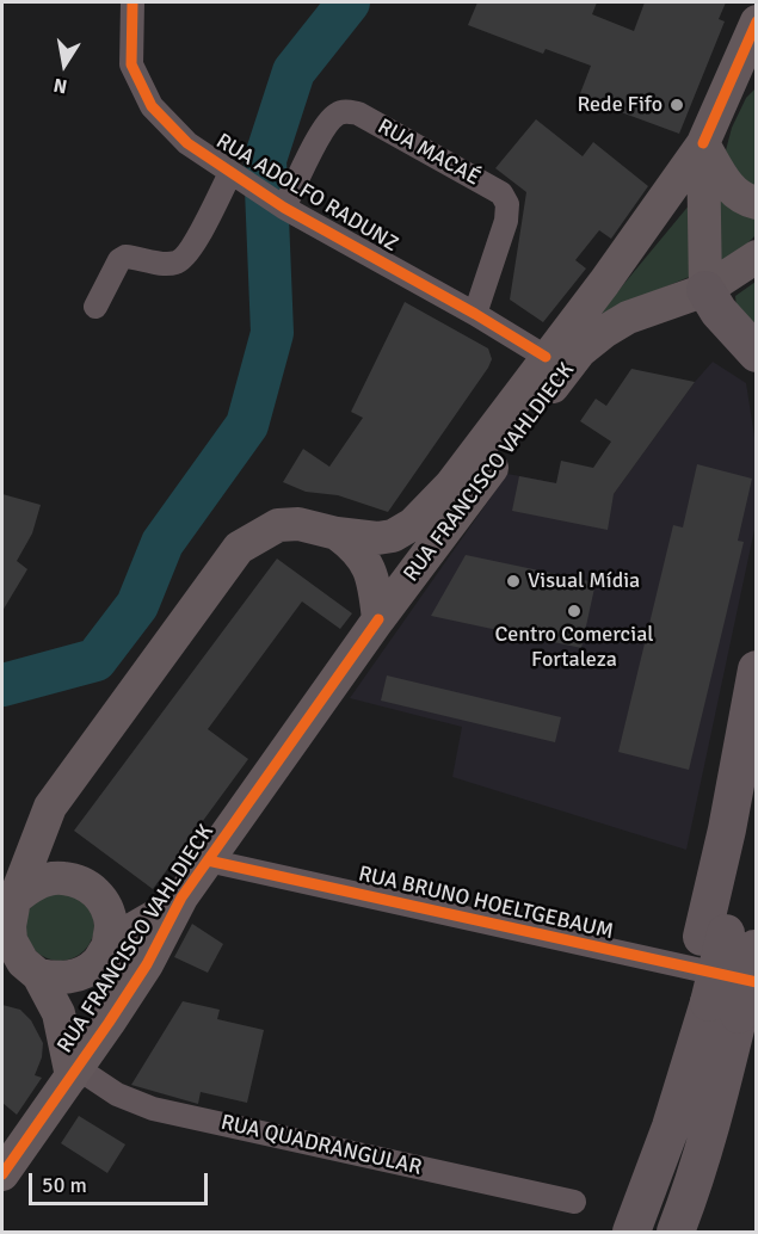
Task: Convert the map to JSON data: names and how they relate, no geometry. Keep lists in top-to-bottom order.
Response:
{
  "streets": {
    "main road": ["RUA FRANCISCO VAHLDIECK"],
    "street": [
      "RUA MACAÉ",
      "RUA ADOLFO RADUNZ",
      "RUA BRUNO HOELTGEBAUM",
      "RUA QUADRANGULAR"
    ]
  },
  "crossings": [
    ["RUA MACAÉ", "RUA ADOLFO RADUNZ"],
    ["RUA ADOLFO RADUNZ", "RUA FRANCISCO VAHLDIECK"],
    ["RUA FRANCISCO VAHLDIECK", "RUA BRUNO HOELTGEBAUM"],
    ["RUA FRANCISCO VAHLDIECK", "RUA QUADRANGULAR"]
  ],
  "places": ["Rede Fifo", "Visual Mídia", "Centro Comercial Fortaleza"],
  "scale_bar": "50 m",
  "north": "bottom"
}
